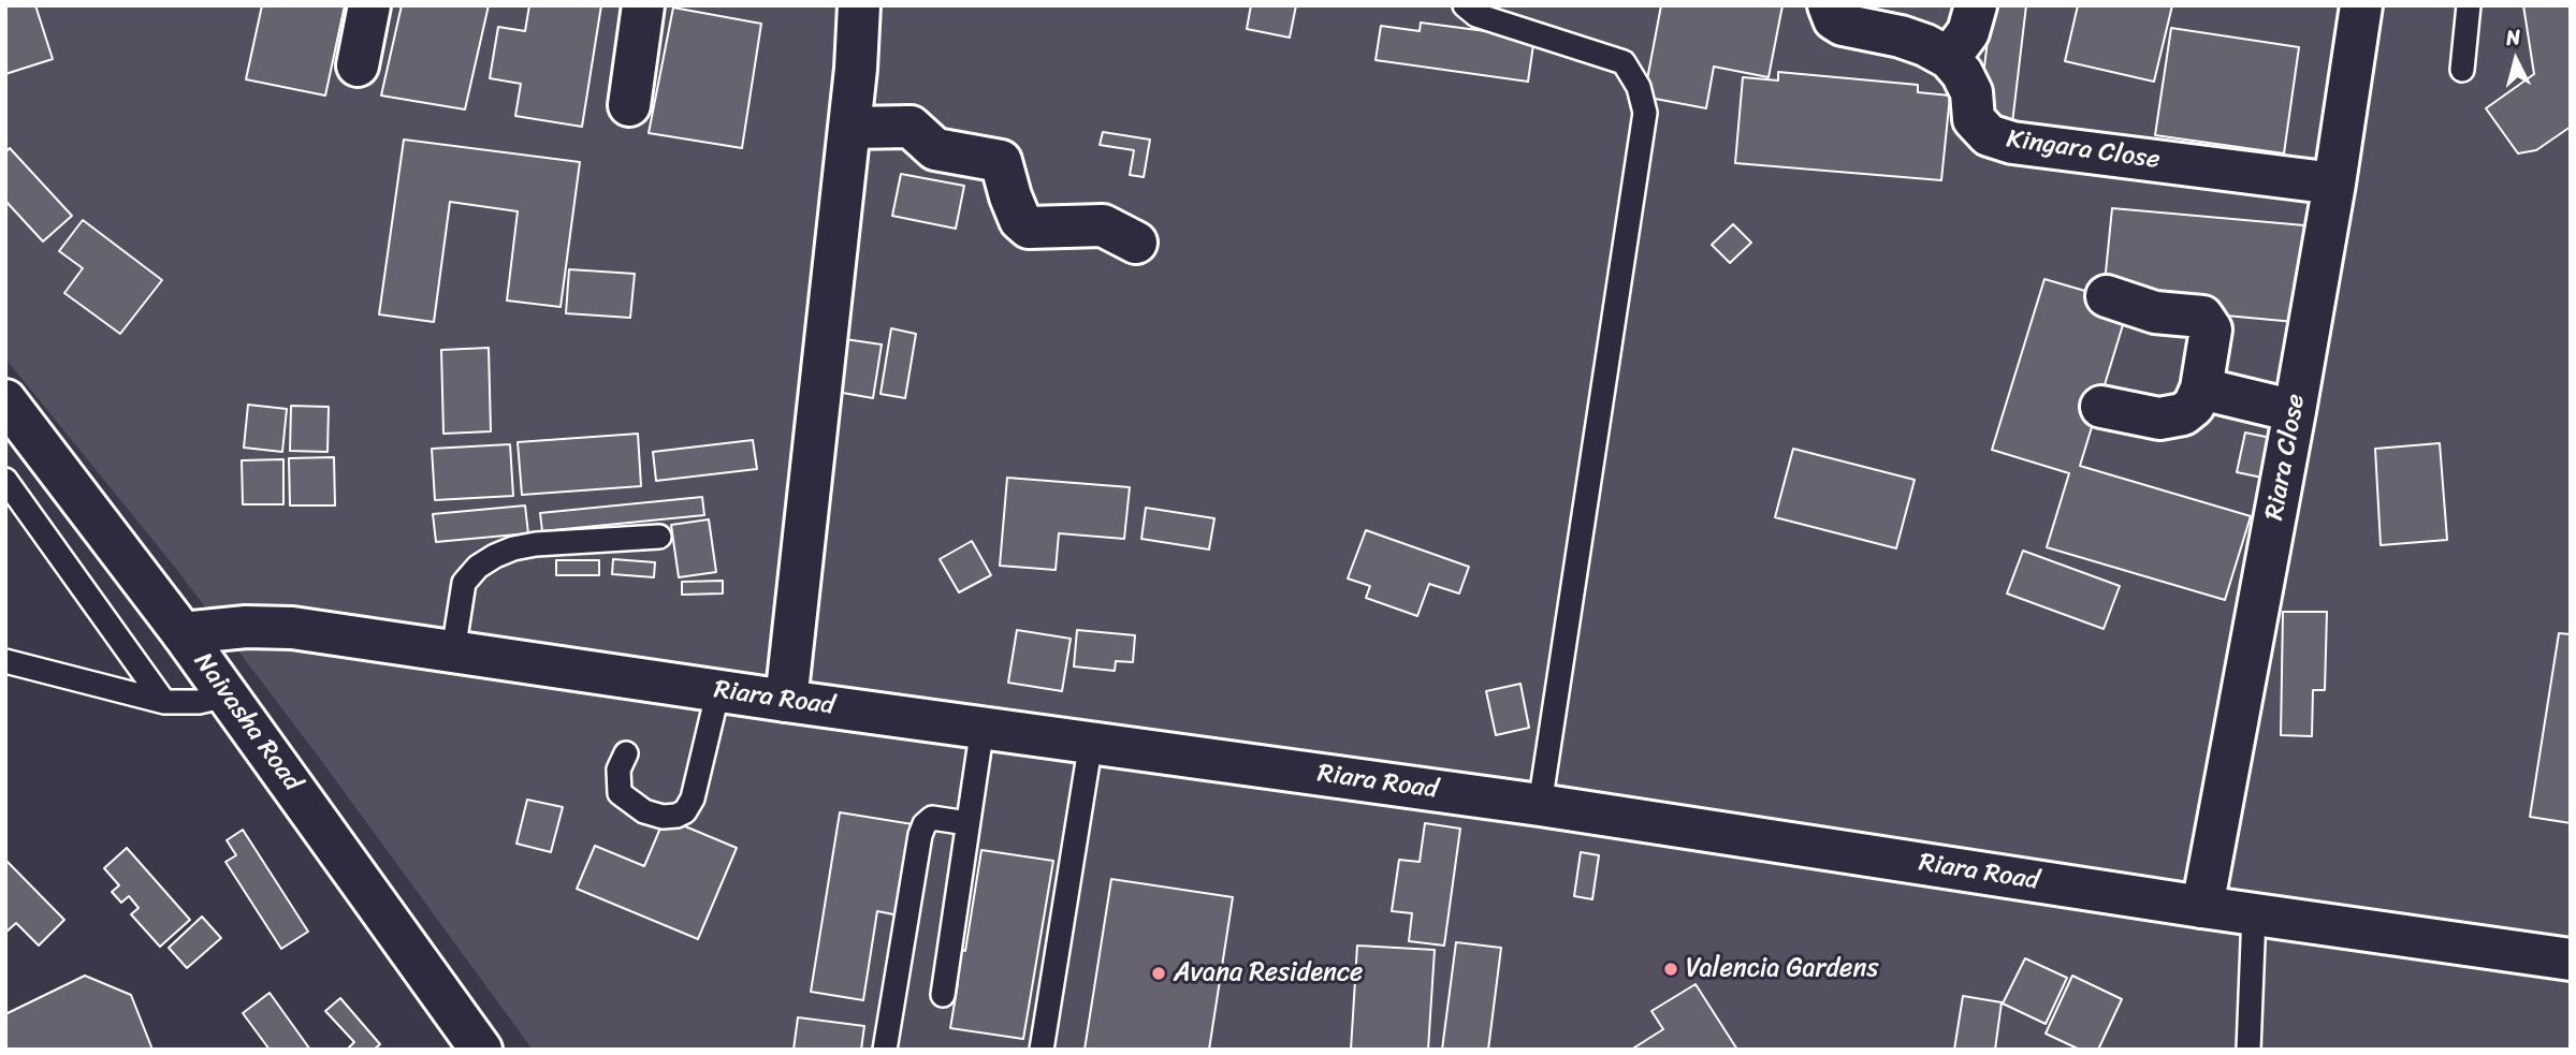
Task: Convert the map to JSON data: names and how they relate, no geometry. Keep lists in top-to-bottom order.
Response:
{
  "streets": {
    "street": [
      "Kingara Close",
      "Riara Close",
      "Riara Road",
      "Naivasha Road"
    ]
  },
  "crossings": [
    ["Kingara Close", "Riara Close"],
    ["Riara Close", "Riara Road"],
    ["Riara Road", "Naivasha Road"]
  ],
  "places": ["Valencia Gardens", "Avana Residence"],
  "north": "top"
}
